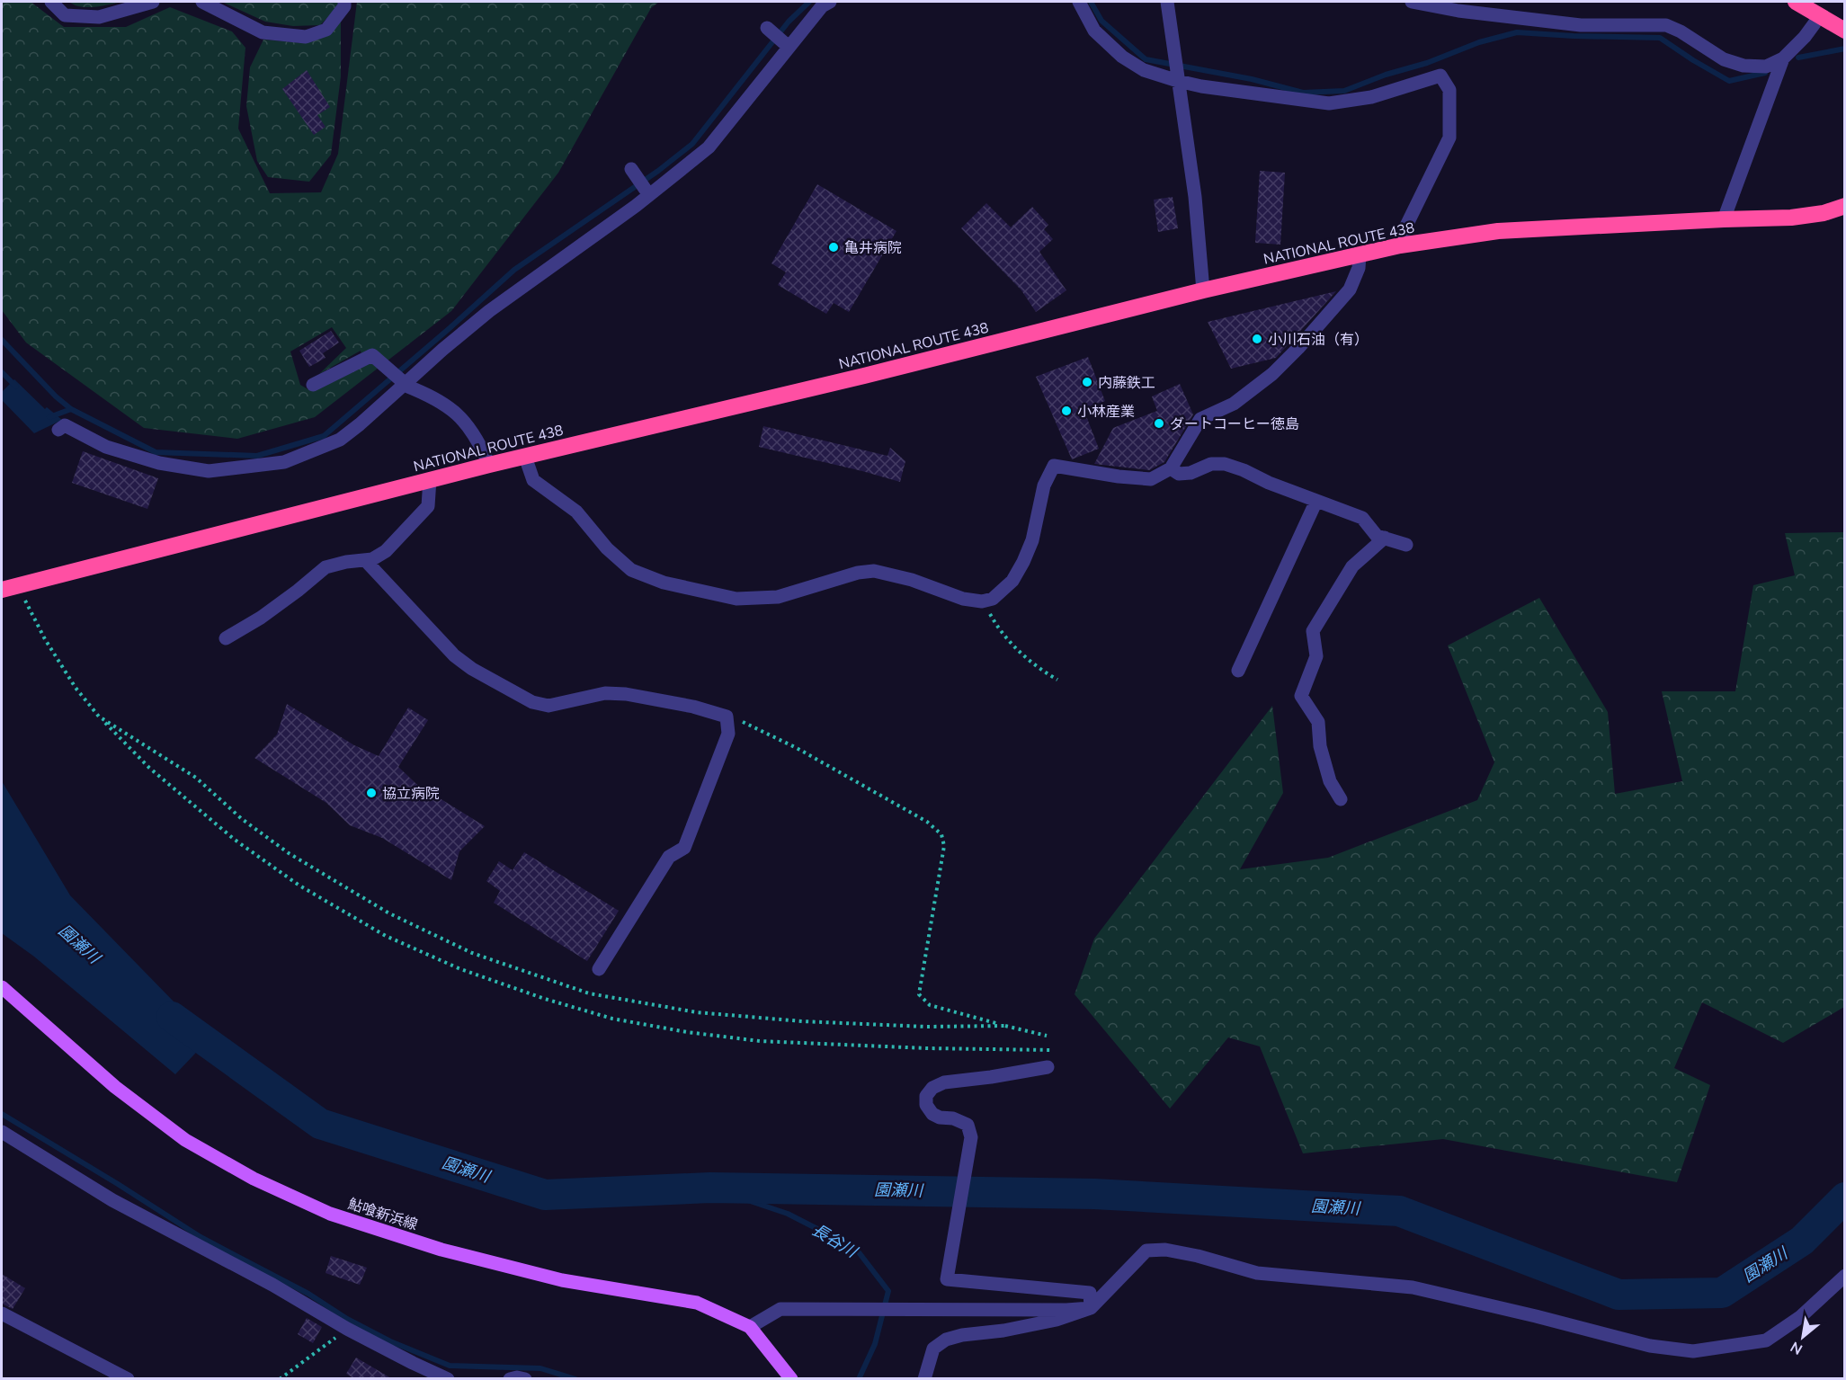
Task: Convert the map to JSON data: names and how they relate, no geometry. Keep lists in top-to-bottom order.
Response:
{
  "streets": {
    "highway": ["NATIONAL ROUTE 438"],
    "main road": ["鮎喰新浜線"]
  },
  "water": ["園瀬川", "長谷川"],
  "places": [
    "亀井病院",
    "小川石油（有）",
    "内藤鉄工",
    "小林産業",
    "ダートコーヒー徳島",
    "協立病院"
  ],
  "north": "bottom left"
}
